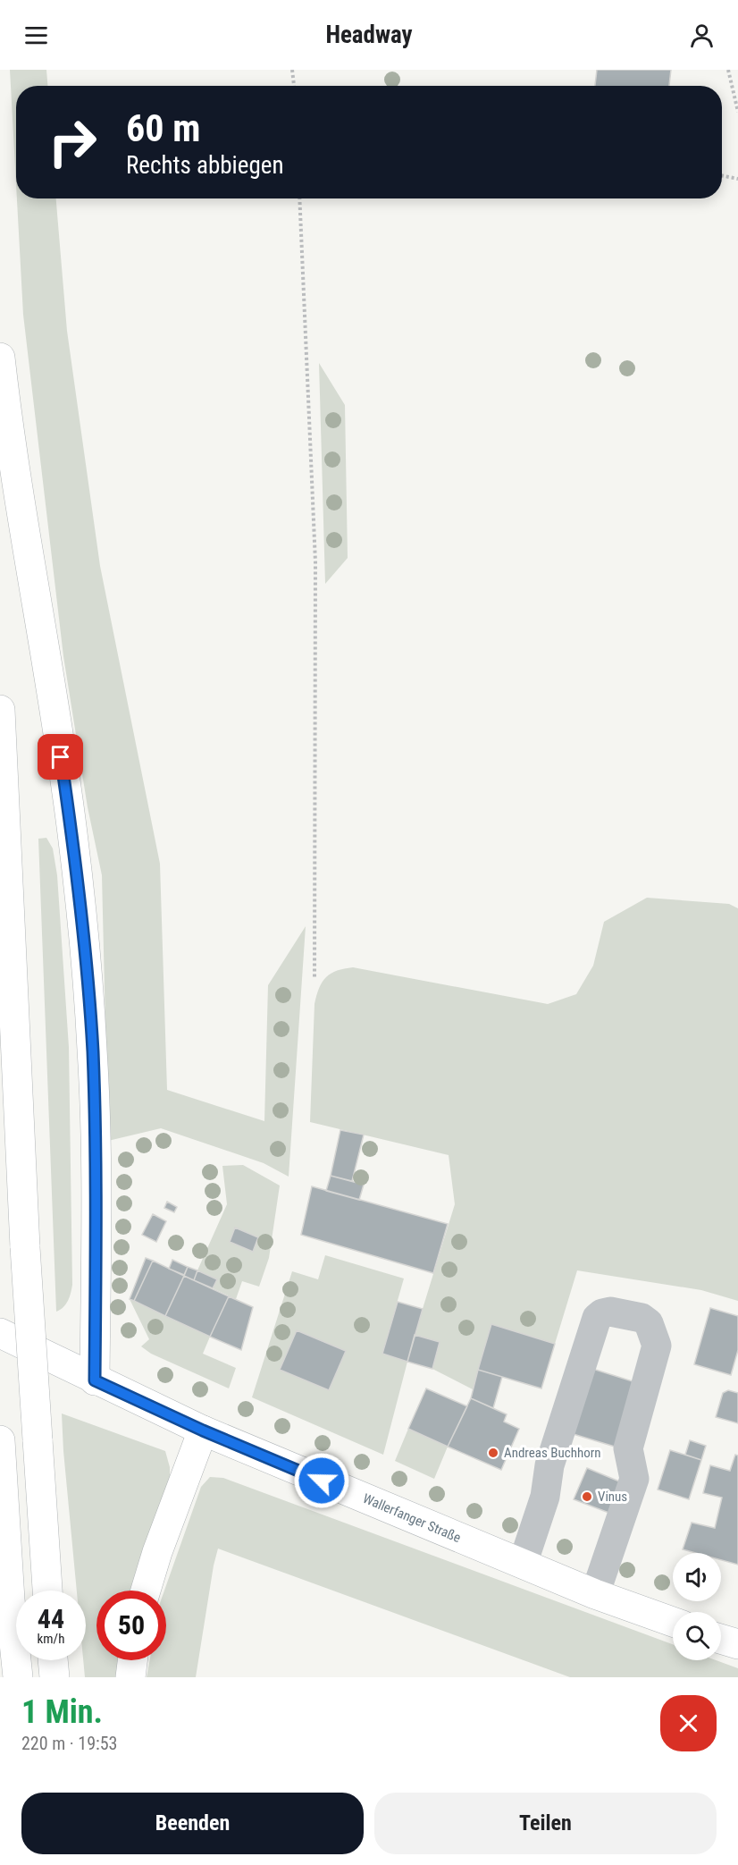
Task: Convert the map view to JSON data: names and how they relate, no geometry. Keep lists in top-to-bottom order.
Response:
{
  "streets": {
    "main road": ["Wallerfanger Straße"]
  },
  "places": ["Andreas Buchhorn", "Vinus"],
  "page": {
    "header": "Headway",
    "turn": ["60 m", "Rechts abbiegen"],
    "speed": "44 km/h",
    "limit": "50",
    "heading": ["1 Min.", "220 m · 19:53"],
    "buttons": ["Beenden", "Teilen"]
  }
}
